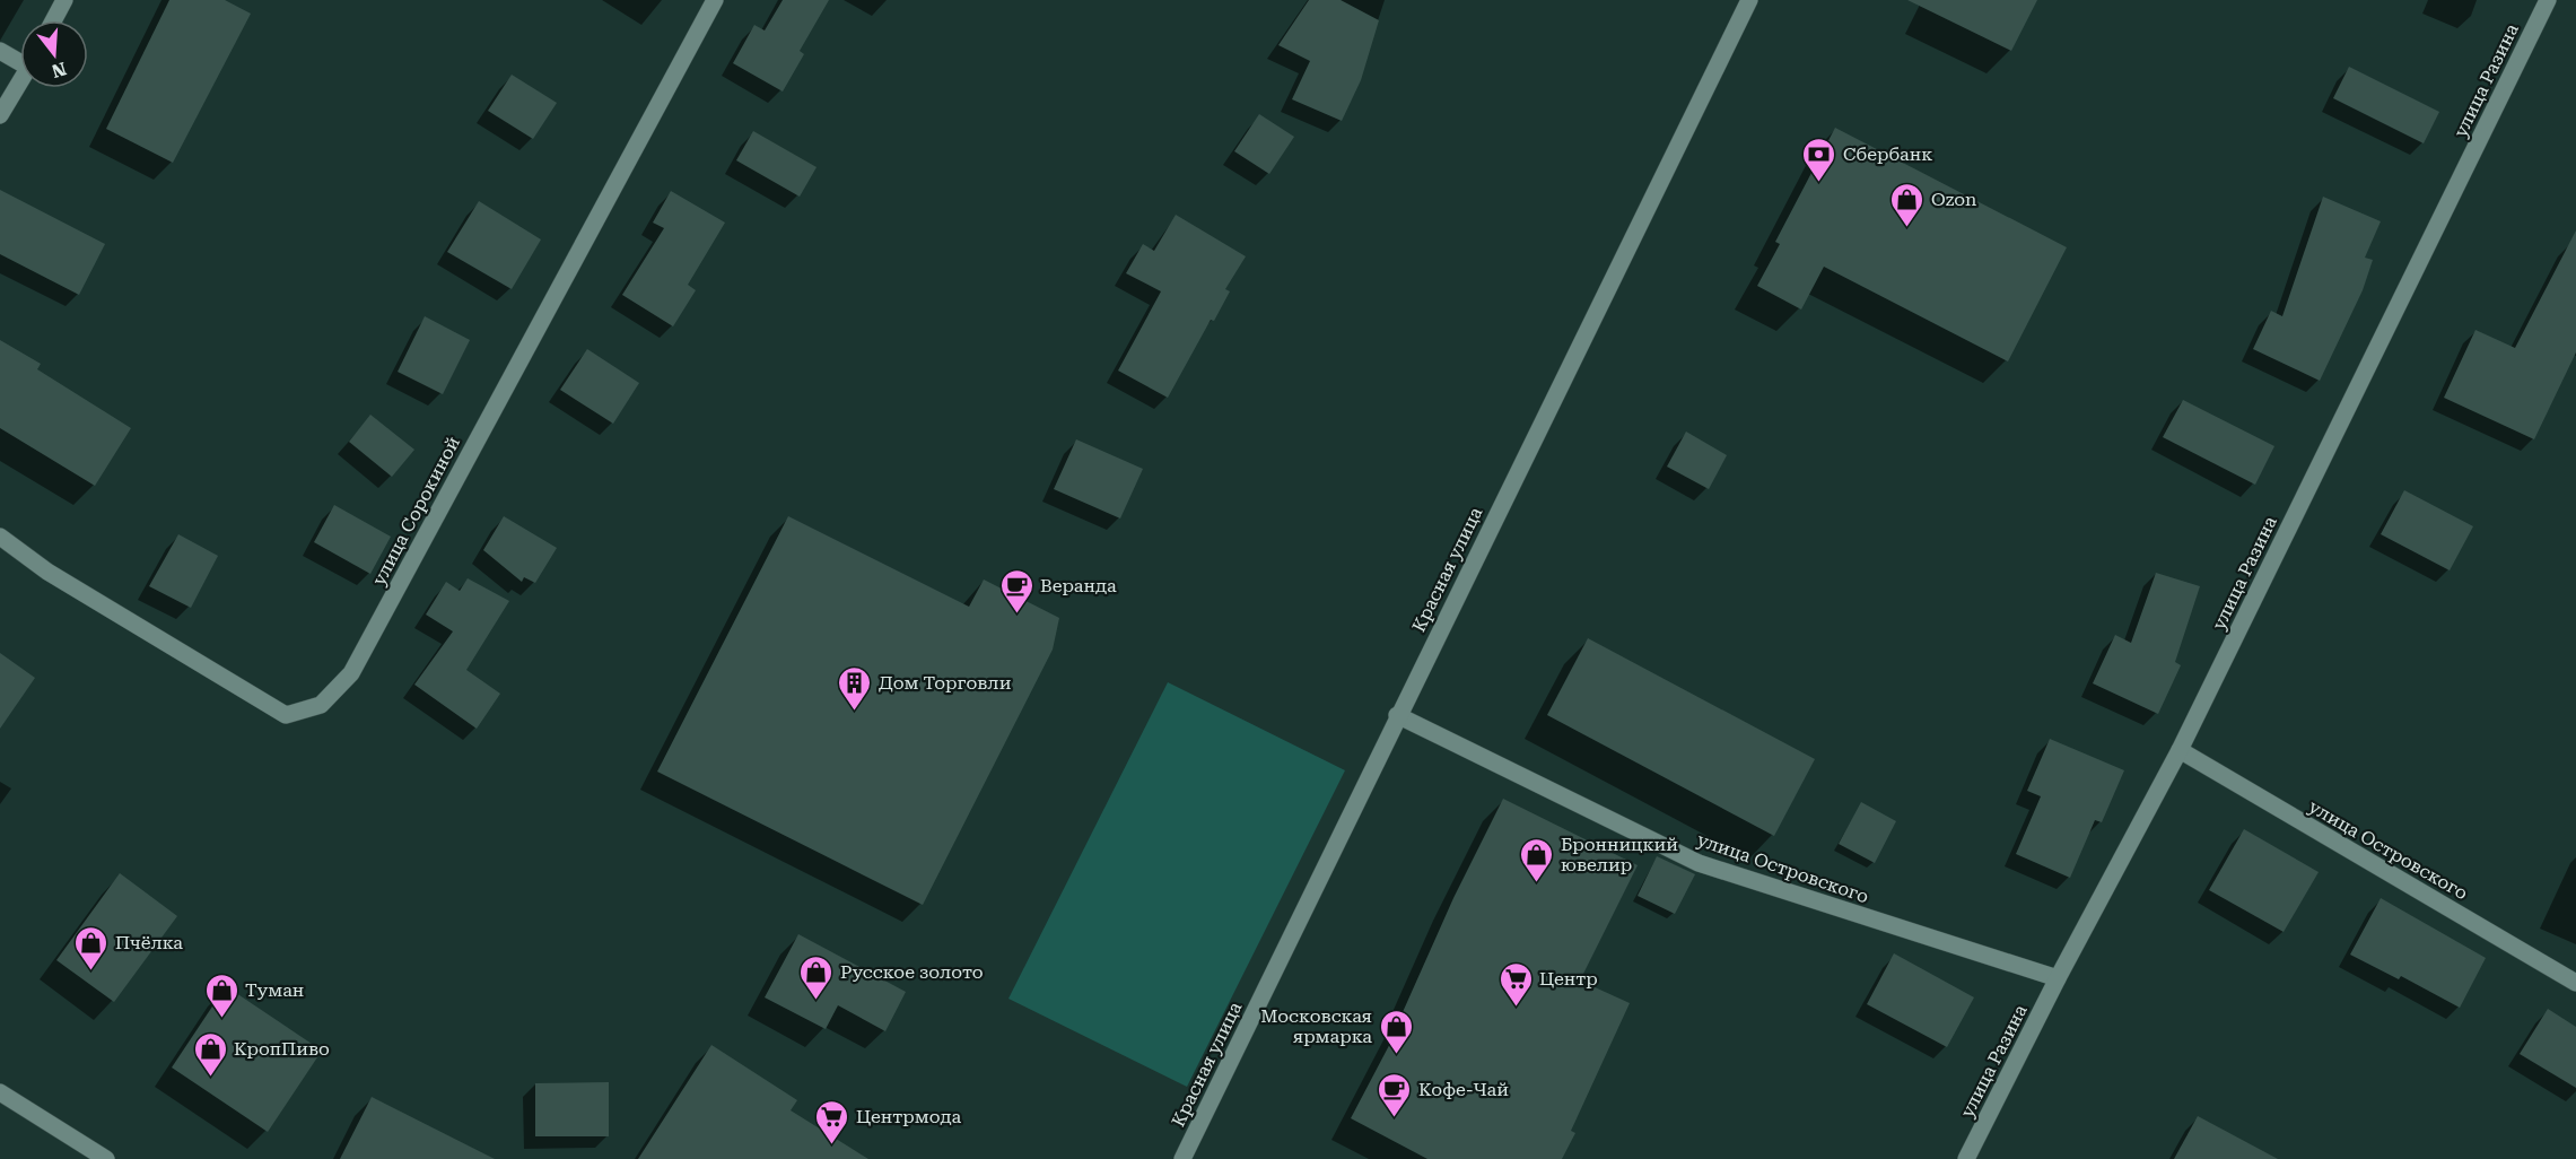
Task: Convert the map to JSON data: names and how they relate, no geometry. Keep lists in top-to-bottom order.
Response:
{
  "streets": {
    "street": [
      "улица Разина",
      "улица Сорокиной",
      "Красная улица",
      "улица Островского"
    ]
  },
  "crossings": [
    ["улица Разина", "улица Островского"],
    ["Красная улица", "улица Островского"]
  ],
  "places": {
    "bank": ["Сбербанк"],
    "shop": [
      "Ozon",
      "Бронницкий ювелир",
      "Пчёлка",
      "Русское золото",
      "Туман",
      "Московская ярмарка",
      "КропПиво"
    ],
    "cafe": ["Веранда", "Кофе-Чай"],
    "building": ["Дом Торговли"],
    "supermarket": ["Центр", "Центрмода"]
  },
  "north": "bottom"
}
